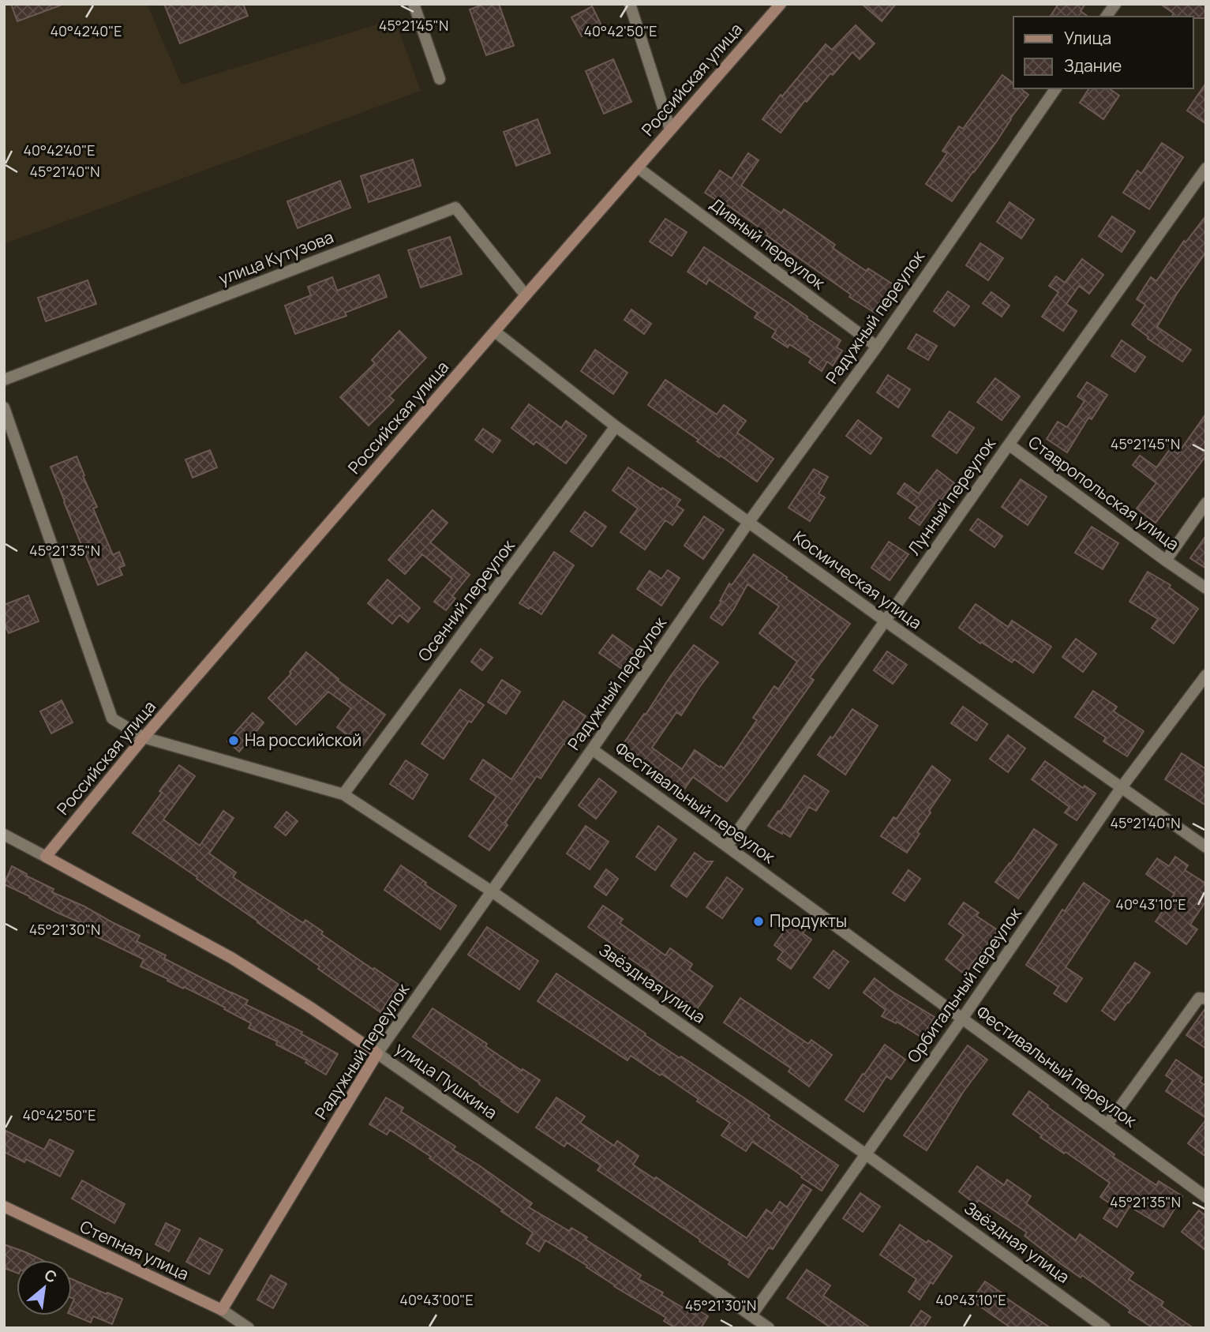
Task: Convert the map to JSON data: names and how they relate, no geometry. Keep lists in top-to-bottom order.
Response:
{
  "streets": {
    "street": [
      "Российская улица",
      "Дивный переулок",
      "улица Кутузова",
      "Радужный переулок",
      "Ставропольская улица",
      "Лунный переулок",
      "Космическая улица",
      "Осенний переулок",
      "Фестивальный переулок",
      "Звёздная улица",
      "Орбитальный переулок",
      "улица Пушкина",
      "Степная улица"
    ]
  },
  "crossings": [
    ["Российская улица", "Дивный переулок"],
    ["Российская улица", "улица Кутузова"],
    ["Российская улица", "Космическая улица"],
    ["Российская улица", "Звёздная улица"],
    ["Российская улица", "улица Пушкина"],
    ["Дивный переулок", "Радужный переулок"],
    ["Радужный переулок", "Космическая улица"],
    ["Радужный переулок", "Фестивальный переулок"],
    ["Радужный переулок", "Звёздная улица"],
    ["Радужный переулок", "улица Пушкина"],
    ["Радужный переулок", "Степная улица"],
    ["Ставропольская улица", "Лунный переулок"],
    ["Лунный переулок", "Космическая улица"],
    ["Лунный переулок", "Фестивальный переулок"],
    ["Космическая улица", "Осенний переулок"],
    ["Космическая улица", "Орбитальный переулок"],
    ["Осенний переулок", "Звёздная улица"],
    ["Фестивальный переулок", "Орбитальный переулок"],
    ["Звёздная улица", "Орбитальный переулок"],
    ["Орбитальный переулок", "улица Пушкина"]
  ],
  "places": ["На российской", "Продукты"],
  "legend": ["Улица", "Здание"],
  "north": "top right",
  "coordinates": [
    "45°21'45\"N",
    "40°42'40\"E",
    "40°42'50\"E",
    "45°21'40\"N",
    "45°21'35\"N",
    "40°43'10\"E",
    "45°21'30\"N",
    "40°43'00\"E"
  ]
}
